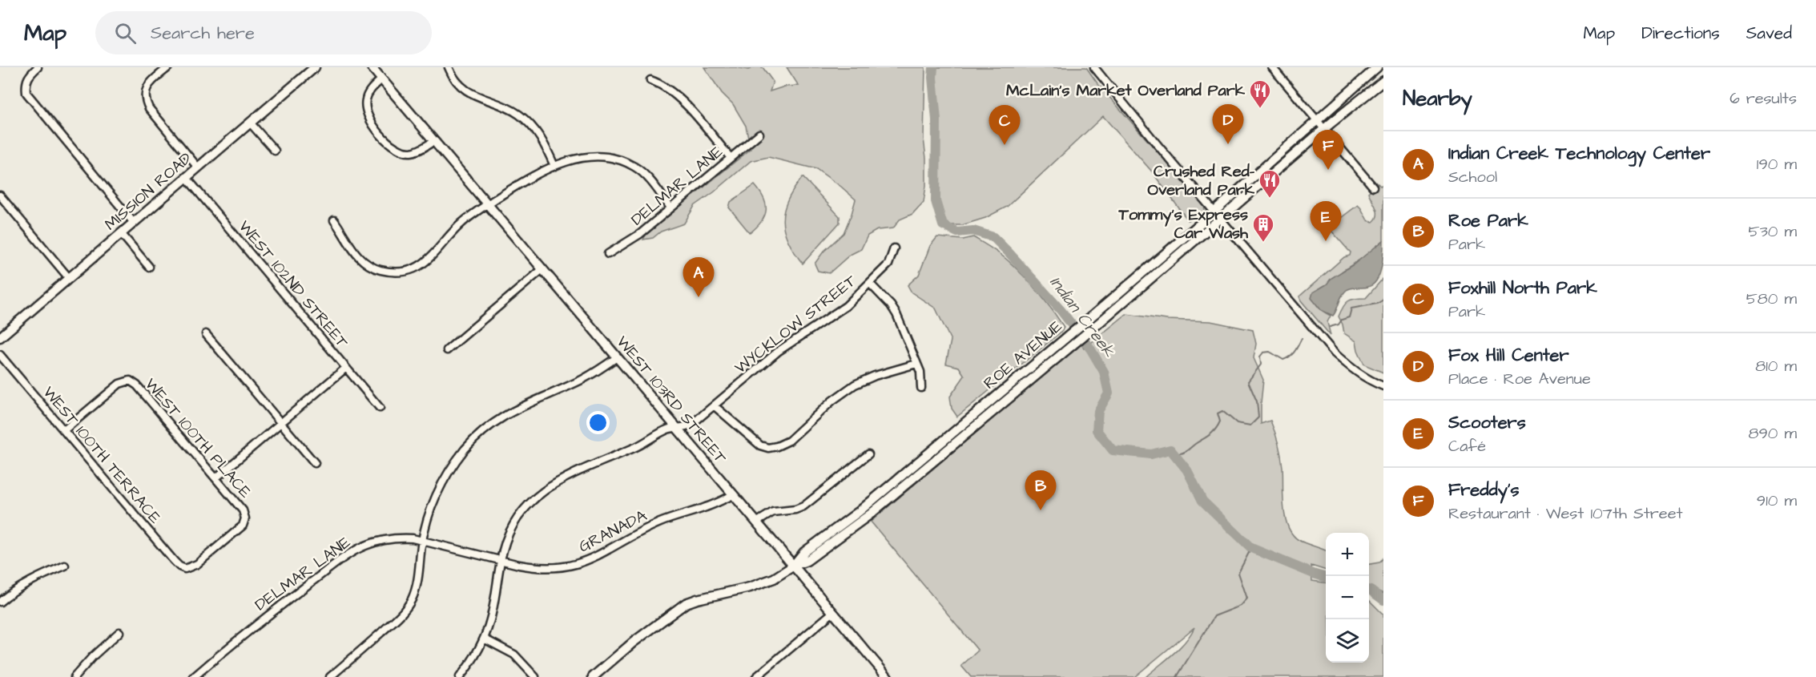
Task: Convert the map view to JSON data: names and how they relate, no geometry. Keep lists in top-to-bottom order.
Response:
{
  "streets": {
    "main road": ["MISSION ROAD", "ROE AVENUE", "WEST 103RD STREET"],
    "street": [
      "DELMAR LANE",
      "WEST 102ND STREET",
      "WYCKLOW STREET",
      "WEST 100TH PLACE",
      "WEST 100TH TERRACE",
      "GRANADA"
    ]
  },
  "crossings": [
    ["DELMAR LANE", "WYCKLOW STREET"],
    ["DELMAR LANE", "GRANADA"],
    ["MISSION ROAD", "WEST 102ND STREET"],
    ["WYCKLOW STREET", "WEST 103RD STREET"],
    ["WYCKLOW STREET", "GRANADA"],
    ["ROE AVENUE", "WEST 103RD STREET"],
    ["WEST 103RD STREET", "GRANADA"],
    ["WEST 100TH PLACE", "WEST 100TH TERRACE"]
  ],
  "water": ["Indian Creek"],
  "places": {
    "restaurant": ["McLain's Market Overland Park", "Crushed Red- Overland Park"],
    "building": ["Tommy's Express Car Wash"]
  },
  "page": {
    "header": "Map",
    "search": "Search here",
    "nav": ["Map", "Directions", "Saved"],
    "heading": ["Nearby", "6 results"],
    "pins": [
      "D",
      "C",
      "F",
      "E",
      "A",
      "B"
    ],
    "list": [
      {
        "mark": "A",
        "name": "Indian Creek Technology Center",
        "note": "School",
        "value": "190 m"
      },
      {
        "mark": "B",
        "name": "Roe Park",
        "note": "Park",
        "value": "530 m"
      },
      {
        "mark": "C",
        "name": "Foxhill North Park",
        "note": "Park",
        "value": "580 m"
      },
      {
        "mark": "D",
        "name": "Fox Hill Center",
        "note": "Place · Roe Avenue",
        "value": "810 m"
      },
      {
        "mark": "E",
        "name": "Scooters",
        "note": "Café",
        "value": "890 m"
      },
      {
        "mark": "F",
        "name": "Freddy's",
        "note": "Restaurant · West 107th Street",
        "value": "910 m"
      }
    ],
    "map_buttons": ["+", "−"]
  }
}
